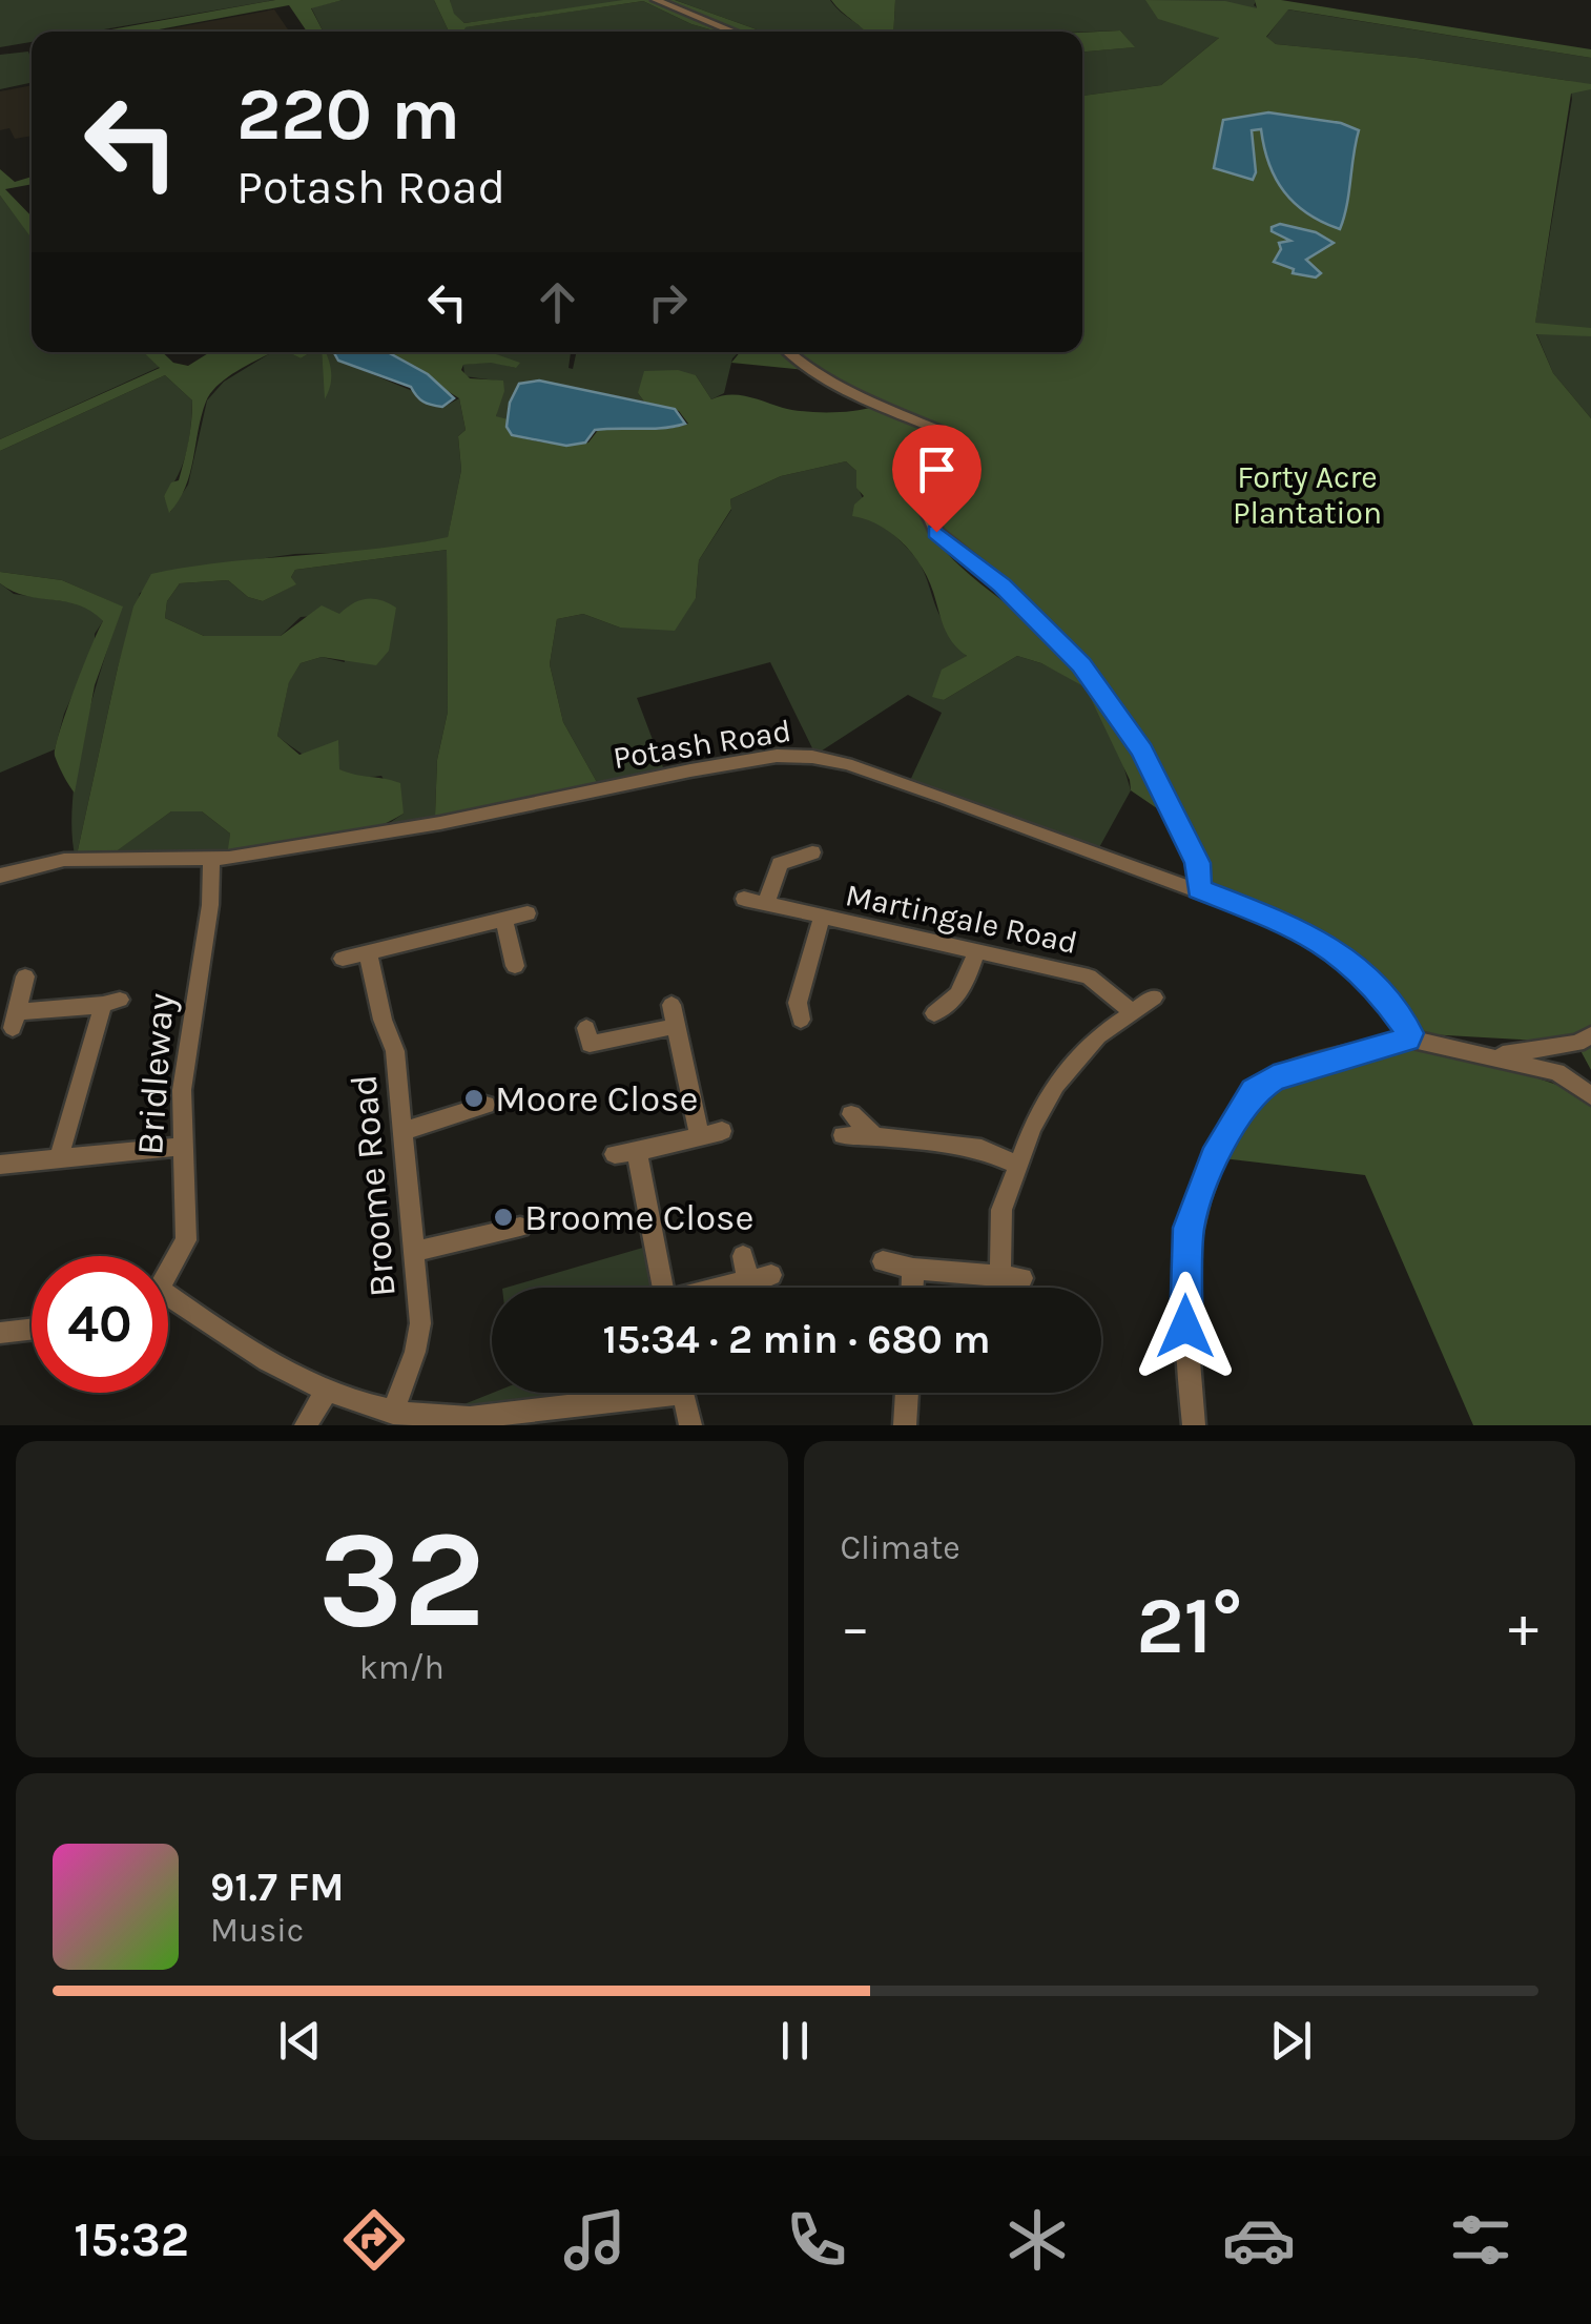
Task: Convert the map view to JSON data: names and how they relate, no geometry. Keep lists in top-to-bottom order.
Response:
{
  "streets": {
    "street": [
      "Potash Road",
      "Martingale Road",
      "Bridleway",
      "Broome Road"
    ]
  },
  "crossings": [
    ["Potash Road", "Bridleway"]
  ],
  "parks": ["Forty Acre Plantation"],
  "places": ["Moore Close", "Broome Close"],
  "page": {
    "turn": ["220 m", "Potash Road"],
    "limit": "40",
    "trip": "15:34 · 2 min · 680 m",
    "tile": [
      ["32", "km/h"],
      "Climate"
    ],
    "heat": ["−", "21°", "+"],
    "song": ["91.7 FM", "Music"],
    "tabs": "15:32"
  }
}
